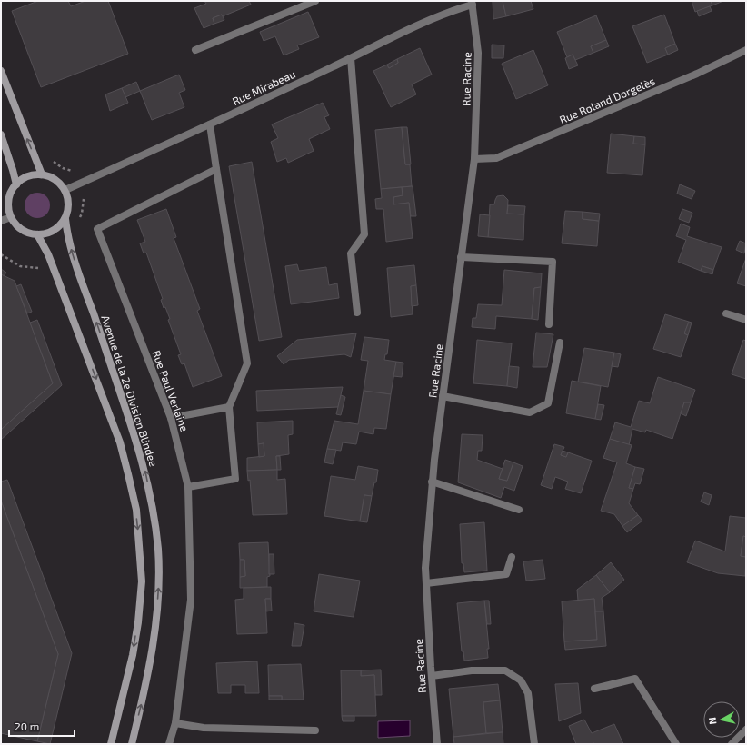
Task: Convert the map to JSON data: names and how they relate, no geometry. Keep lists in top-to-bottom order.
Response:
{
  "streets": {
    "main road": ["Avenue de la 2e Division Blindee"],
    "street": [
      "Rue Racine",
      "Rue Mirabeau",
      "Rue Roland Dorgelès",
      "Rue Paul Verlaine"
    ]
  },
  "crossings": [
    ["Rue Racine", "Rue Mirabeau"],
    ["Rue Racine", "Rue Roland Dorgelès"],
    ["Rue Mirabeau", "Avenue de la 2e Division Blindee"]
  ],
  "scale_bar": "20 m",
  "north": "left"
}
